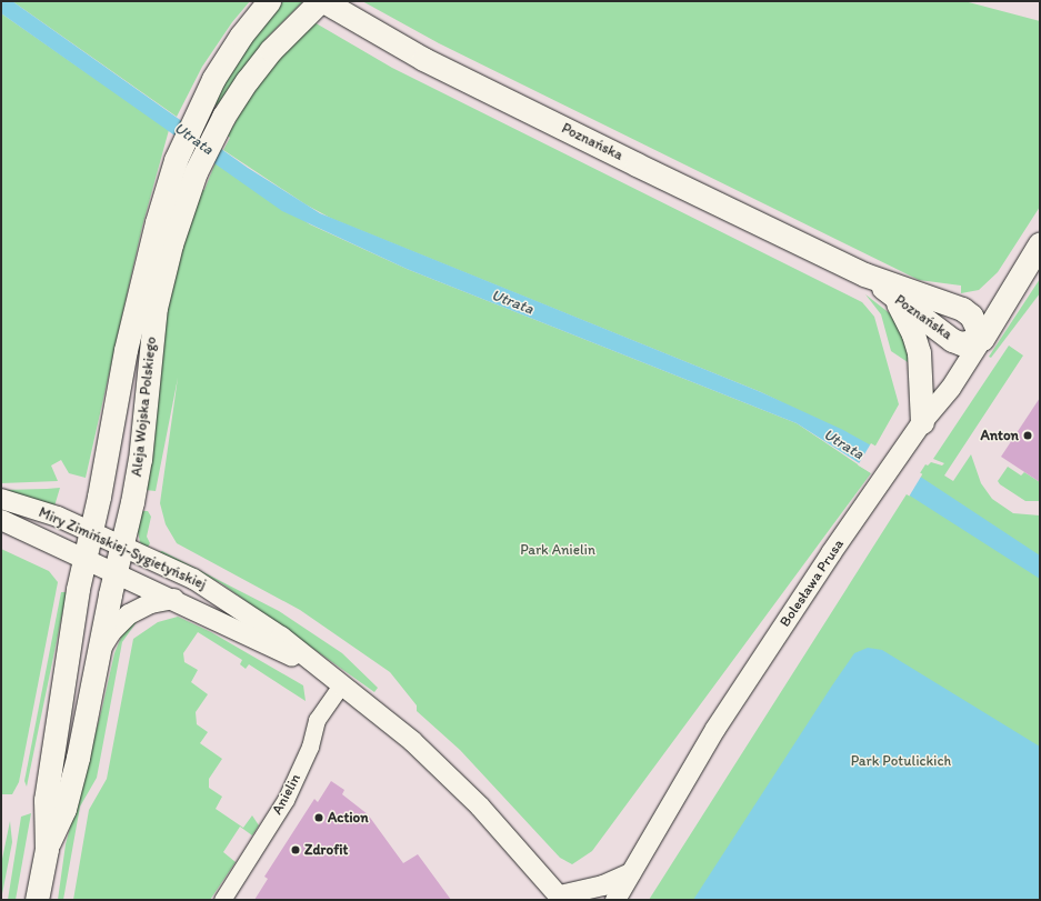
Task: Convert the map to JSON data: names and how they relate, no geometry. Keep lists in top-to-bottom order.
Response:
{
  "streets": {
    "main road": ["Poznańska", "Aleja Wojska Polskiego", "Bolesława Prusa"],
    "street": ["Miry Zimińskiej-Sygietyńskiej", "Anielin"]
  },
  "crossings": [
    ["Poznańska", "Bolesława Prusa"],
    ["Aleja Wojska Polskiego", "Miry Zimińskiej-Sygietyńskiej"],
    ["Miry Zimińskiej-Sygietyńskiej", "Anielin"]
  ],
  "water": ["Utrata"],
  "parks": ["Park Anielin", "Park Potulickich"],
  "places": ["Anton", "Action", "Zdrofit"]
}
